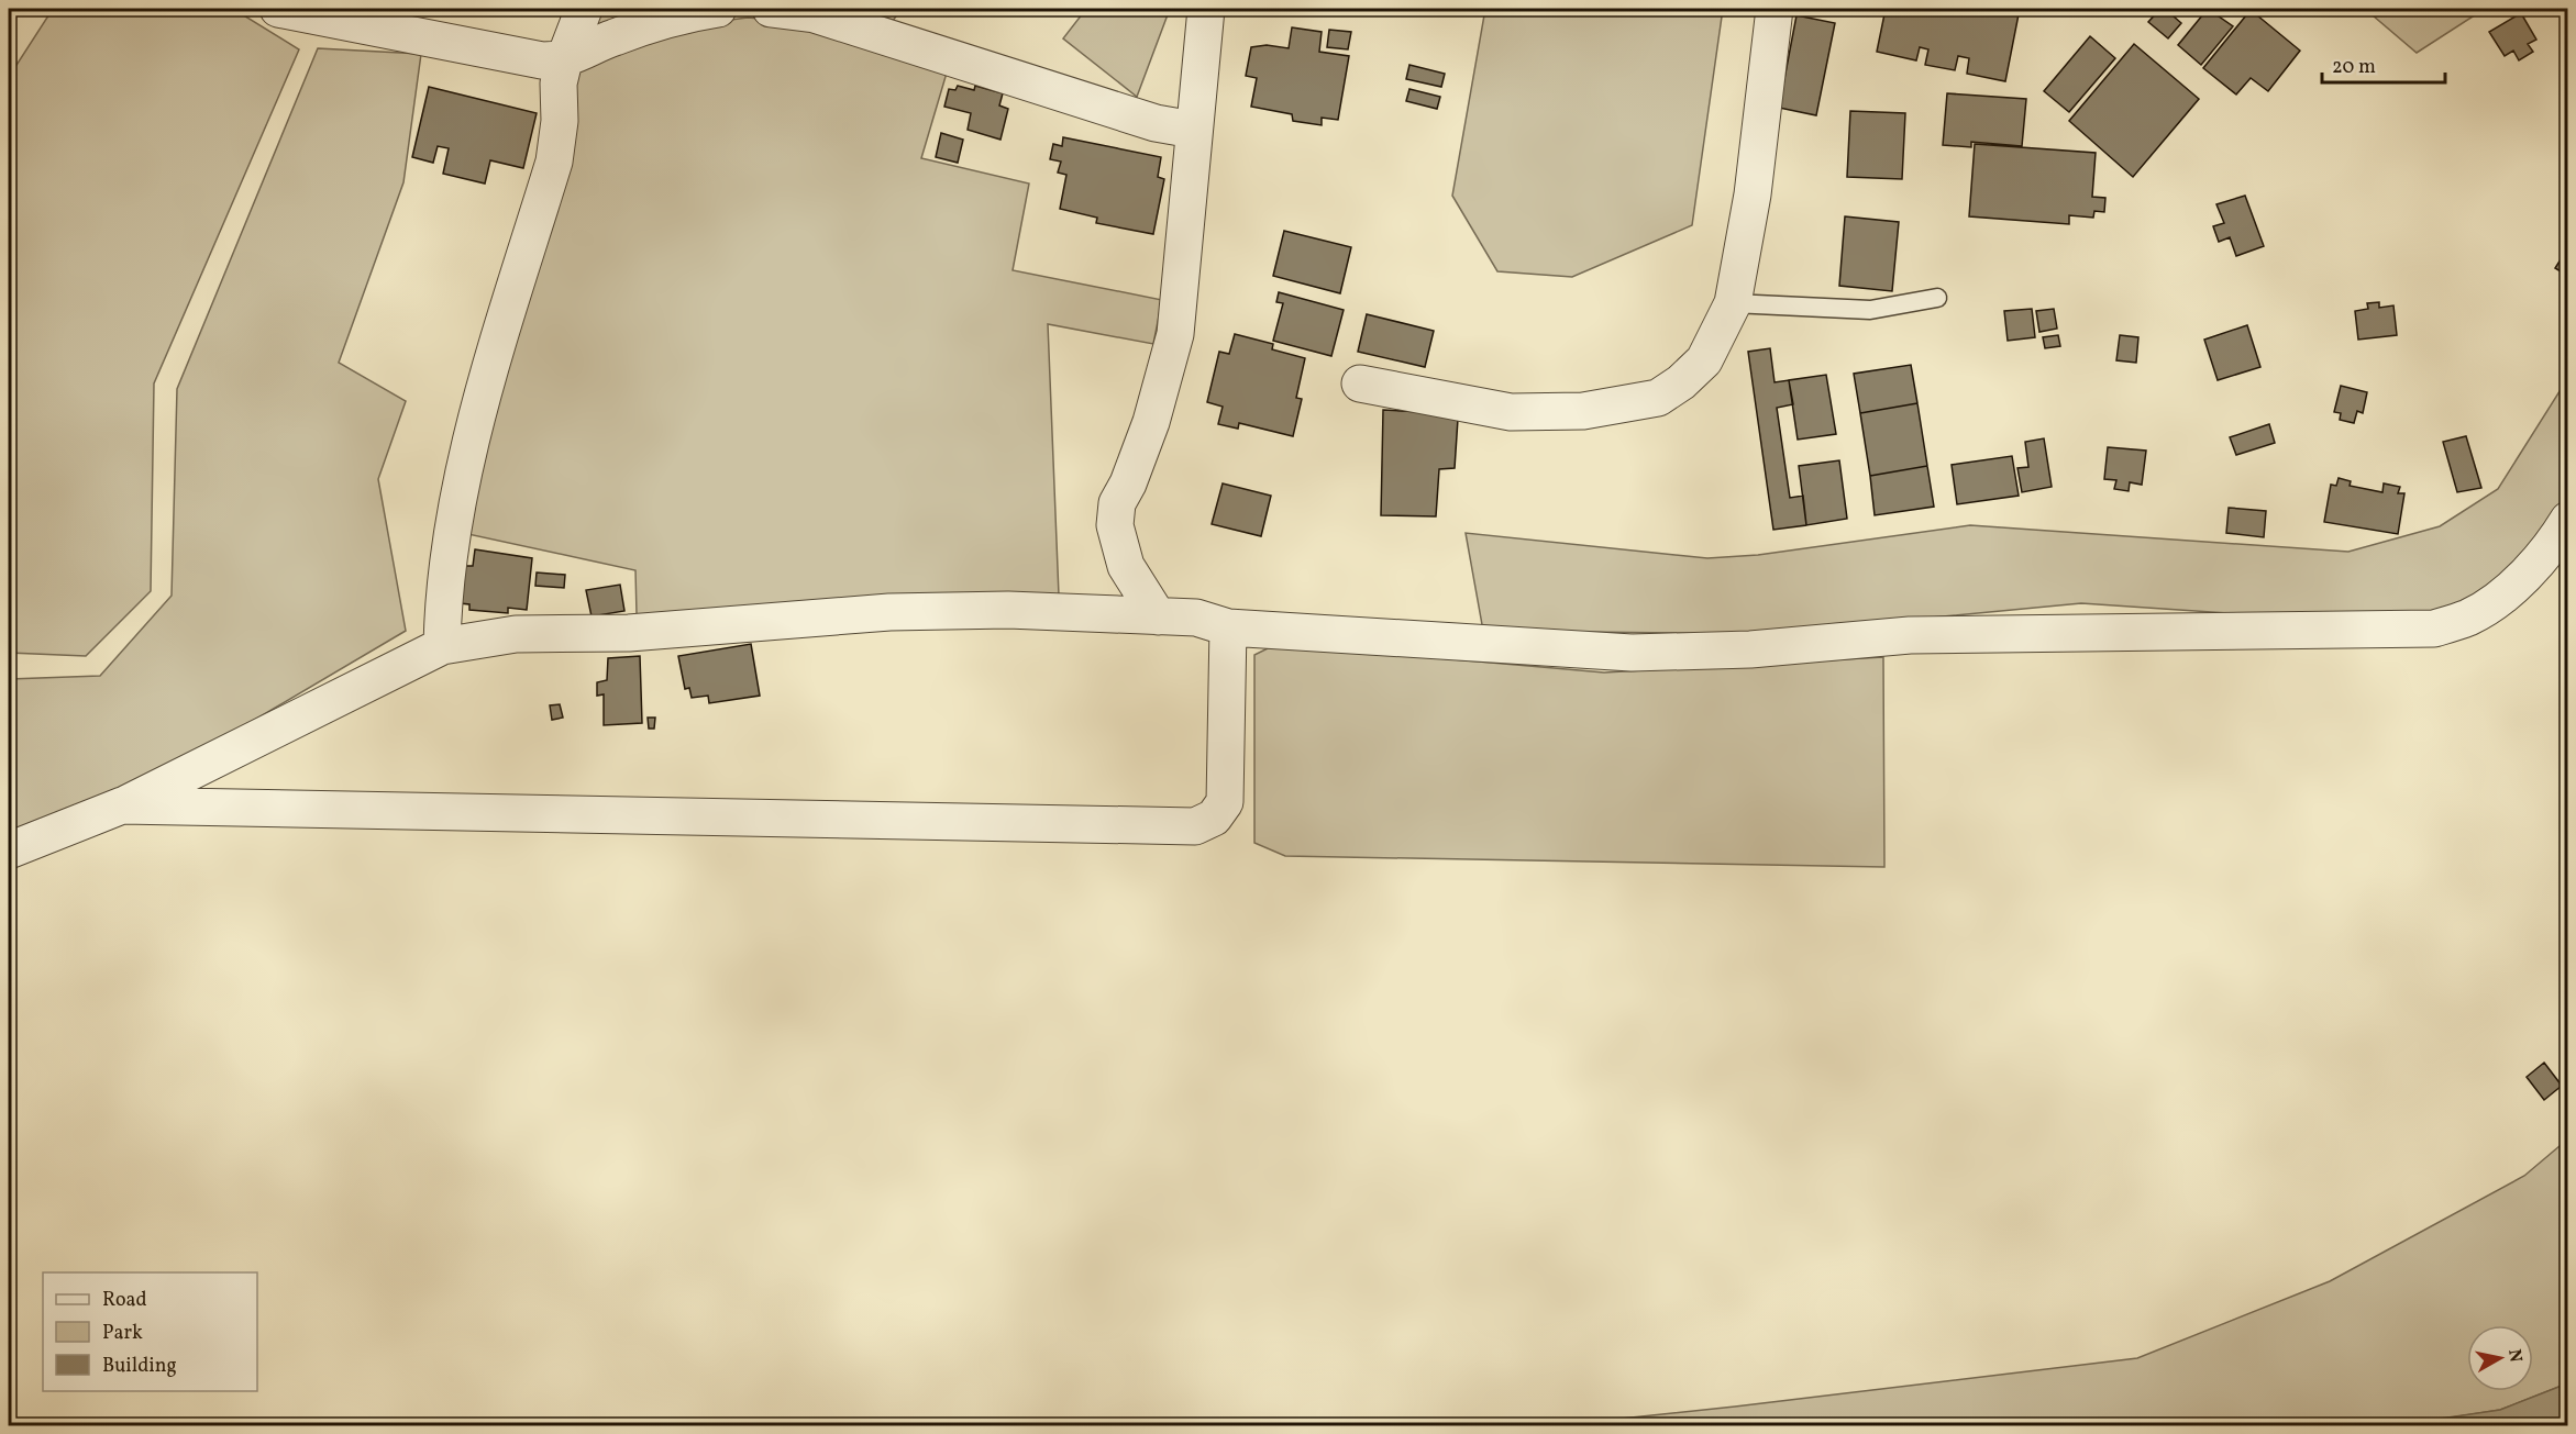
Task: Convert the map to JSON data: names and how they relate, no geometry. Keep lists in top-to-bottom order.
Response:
{
  "legend": ["Road", "Park", "Building"],
  "scale_bar": "20 m",
  "north": "right"
}
